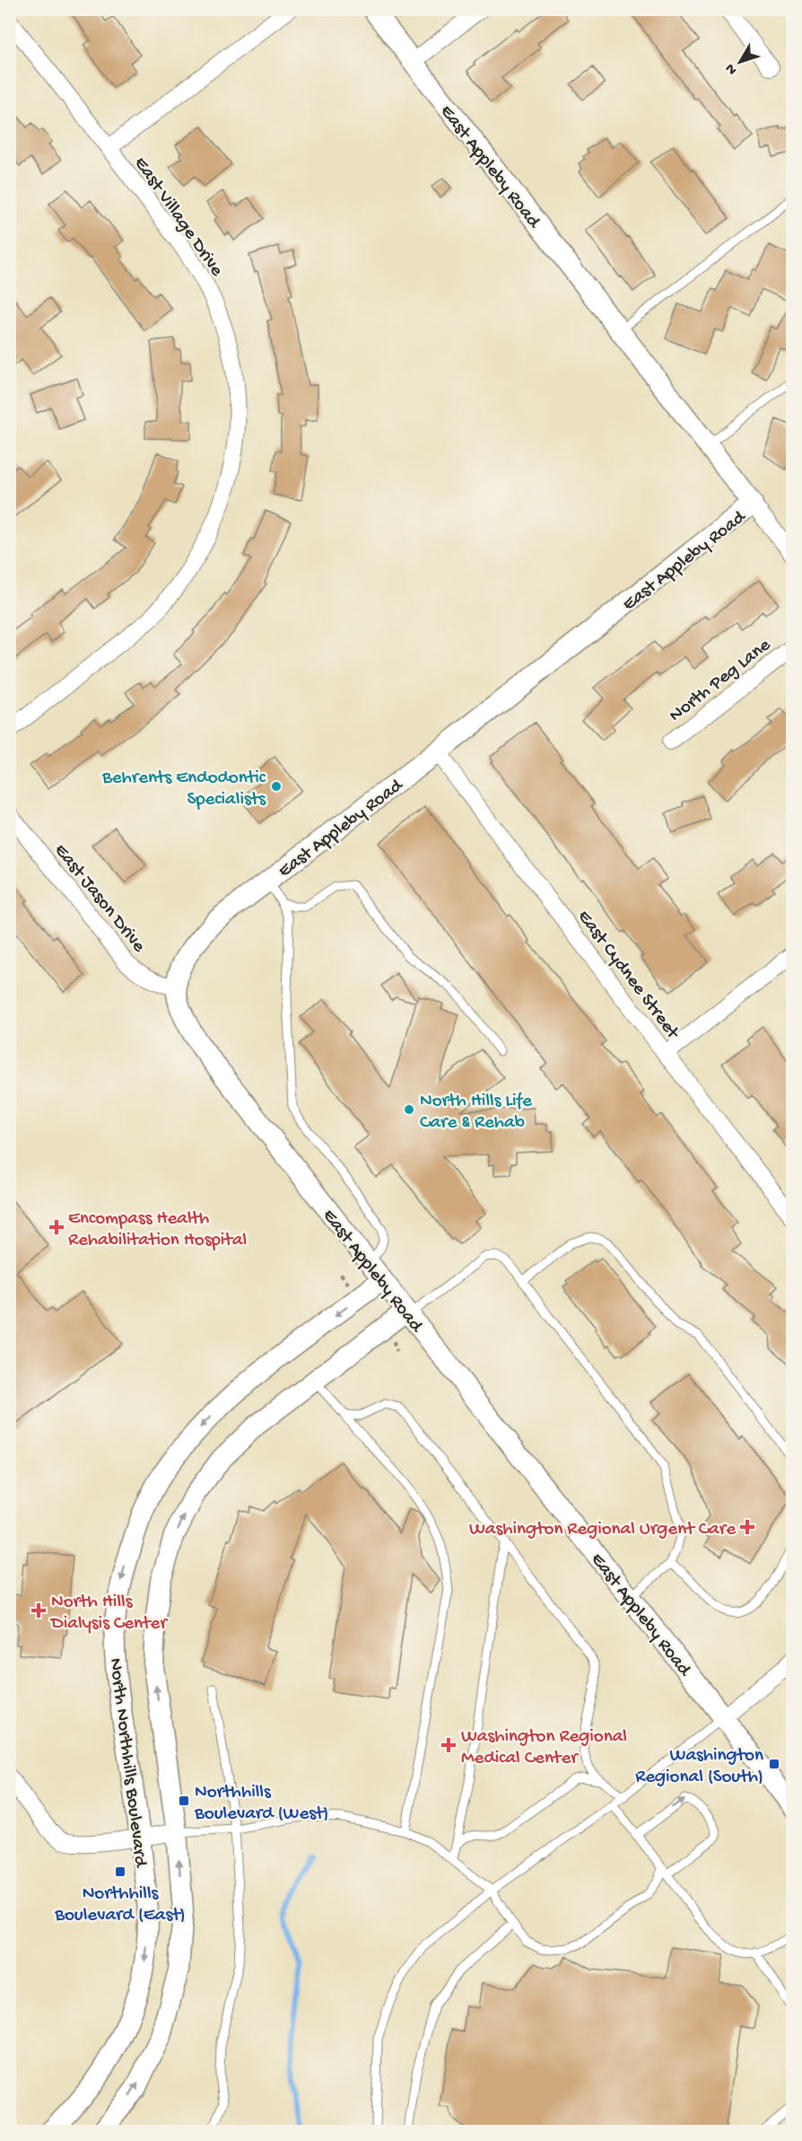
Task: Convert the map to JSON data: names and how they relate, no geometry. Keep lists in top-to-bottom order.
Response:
{
  "streets": {
    "street": [
      "East Appleby Road",
      "East Village Drive",
      "North Peg Lane",
      "East Jason Drive",
      "East Cydnee Street",
      "North Northhills Boulevard"
    ]
  },
  "crossings": [
    ["East Appleby Road", "East Jason Drive"],
    ["East Appleby Road", "East Cydnee Street"],
    ["East Appleby Road", "North Northhills Boulevard"]
  ],
  "places": {
    "other": ["Behrents Endodontic Specialists", "North Hills Life Care & Rehab"],
    "health": [
      "Encompass Health Rehabilitation Hospital",
      "Washington Regional Urgent Care",
      "North Hills Dialysis Center",
      "Washington Regional Medical Center"
    ],
    "transit": ["Washington Regional (South)", "Northhills Boulevard (West)", "Northhills Boulevard (East)"]
  },
  "north": "bottom left"
}
